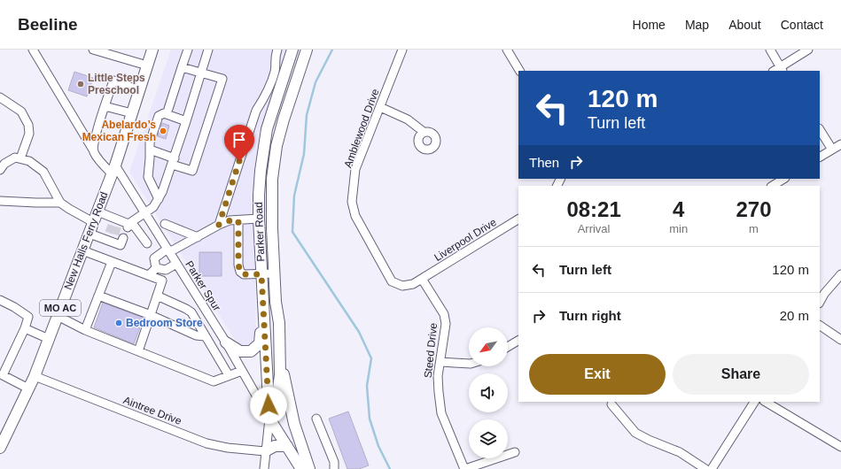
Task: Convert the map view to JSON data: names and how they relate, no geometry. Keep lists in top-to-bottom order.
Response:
{
  "streets": {
    "main road": ["Parker Road", "New Halls Ferry Road", "MO AC"],
    "street": [
      "Amblewood Drive",
      "Liverpool Drive",
      "Parker Spur",
      "Steed Drive",
      "Aintree Drive"
    ]
  },
  "crossings": [
    ["Amblewood Drive", "Liverpool Drive"],
    ["Amblewood Drive", "Steed Drive"],
    ["Parker Road", "Parker Spur"],
    ["Liverpool Drive", "Steed Drive"],
    ["New Halls Ferry Road", "Parker Spur"],
    ["New Halls Ferry Road", "Aintree Drive"]
  ],
  "places": ["Little Steps Preschool", "Abelardo’s Mexican Fresh", "Bedroom Store"],
  "north": "bottom left",
  "page": {
    "header": "Beeline",
    "nav": [
      "Home",
      "Map",
      "About",
      "Contact"
    ],
    "turn": ["120 m", "Turn left"],
    "then": "Then",
    "eta": [
      "08:21",
      "Arrival",
      "4",
      "min",
      "270",
      "m"
    ],
    "list": [
      {
        "name": "Turn left",
        "value": "120 m"
      },
      {
        "name": "Turn right",
        "value": "20 m"
      }
    ],
    "buttons": ["Exit", "Share"]
  }
}
